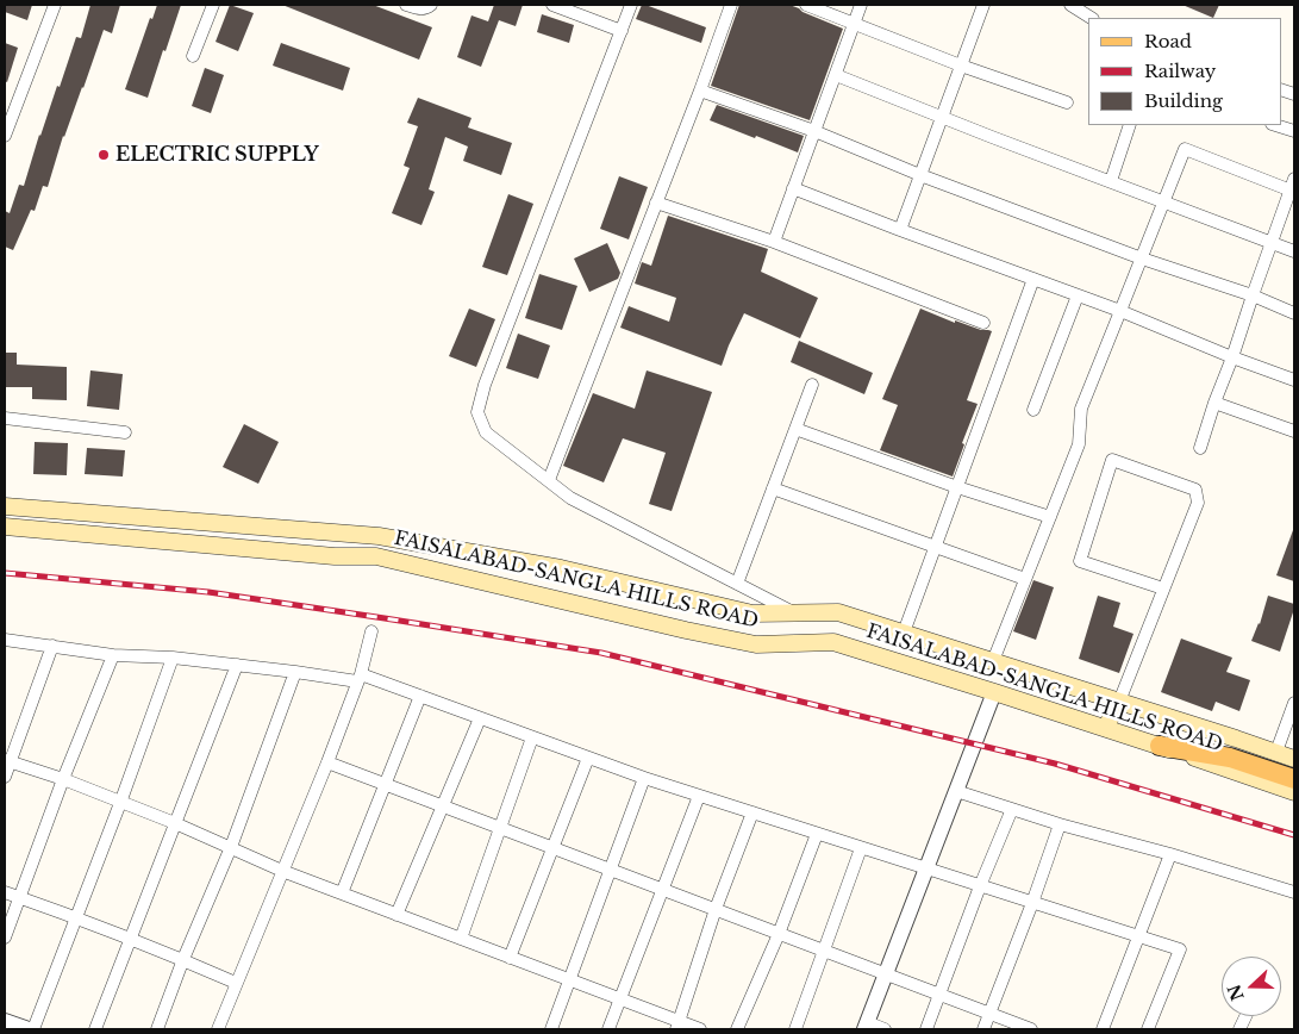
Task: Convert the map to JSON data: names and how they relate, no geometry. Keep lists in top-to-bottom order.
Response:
{
  "streets": {
    "main road": ["FAISALABAD-SANGLA HILLS ROAD"]
  },
  "places": ["ELECTRIC SUPPLY"],
  "legend": ["Road", "Railway", "Building"],
  "north": "left"
}
